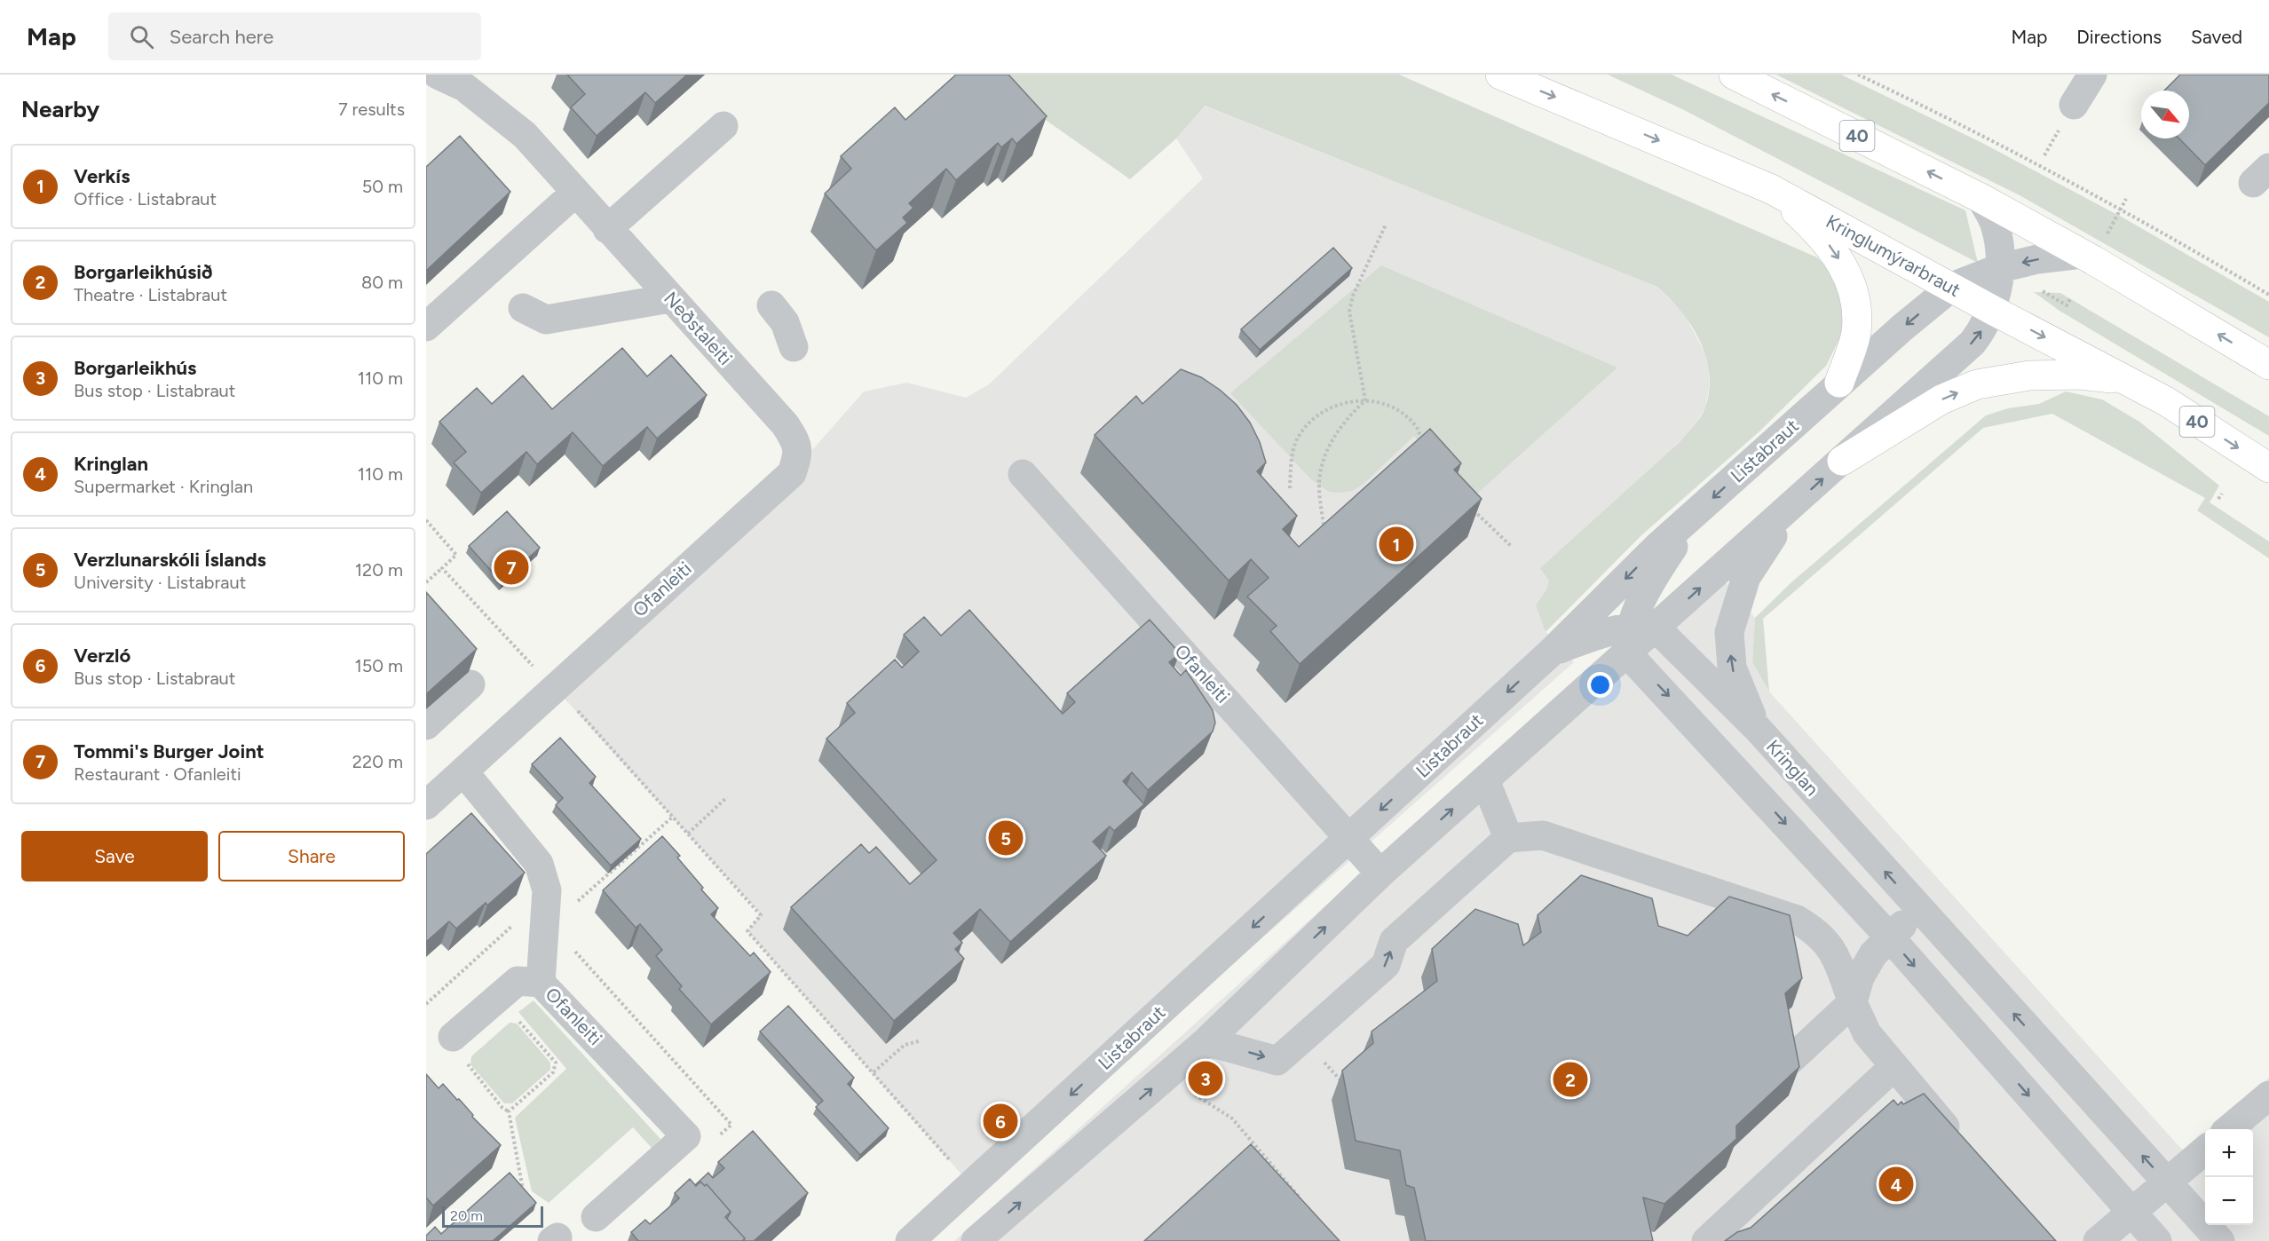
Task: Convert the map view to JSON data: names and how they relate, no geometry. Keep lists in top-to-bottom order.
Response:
{
  "streets": {
    "main road": ["40", "Kringlumýrarbraut"],
    "street": [
      "Neðstaleiti",
      "Listabraut",
      "Ofanleiti",
      "Kringlan"
    ]
  },
  "crossings": [
    ["40", "Listabraut"],
    ["Kringlumýrarbraut", "Listabraut"],
    ["Neðstaleiti", "Ofanleiti"],
    ["Listabraut", "Ofanleiti"]
  ],
  "scale_bar": "20 m",
  "north": "bottom right",
  "page": {
    "header": "Map",
    "search": "Search here",
    "nav": ["Map", "Directions", "Saved"],
    "heading": ["Nearby", "7 results"],
    "list": [
      {
        "mark": "1",
        "name": "Verkís",
        "note": "Office · Listabraut",
        "value": "50 m"
      },
      {
        "mark": "2",
        "name": "Borgarleikhúsið",
        "note": "Theatre · Listabraut",
        "value": "80 m"
      },
      {
        "mark": "3",
        "name": "Borgarleikhús",
        "note": "Bus stop · Listabraut",
        "value": "110 m"
      },
      {
        "mark": "4",
        "name": "Kringlan",
        "note": "Supermarket · Kringlan",
        "value": "110 m"
      },
      {
        "mark": "5",
        "name": "Verzlunarskóli Íslands",
        "note": "University · Listabraut",
        "value": "120 m"
      },
      {
        "mark": "6",
        "name": "Verzló",
        "note": "Bus stop · Listabraut",
        "value": "150 m"
      },
      {
        "mark": "7",
        "name": "Tommi's Burger Joint",
        "note": "Restaurant · Ofanleiti",
        "value": "220 m"
      }
    ],
    "pins": [
      "1",
      "7",
      "5",
      "3",
      "2",
      "6",
      "4"
    ],
    "buttons": ["Save", "Share"],
    "map_buttons": ["+", "−"],
    "scale": "20 m"
  }
}
